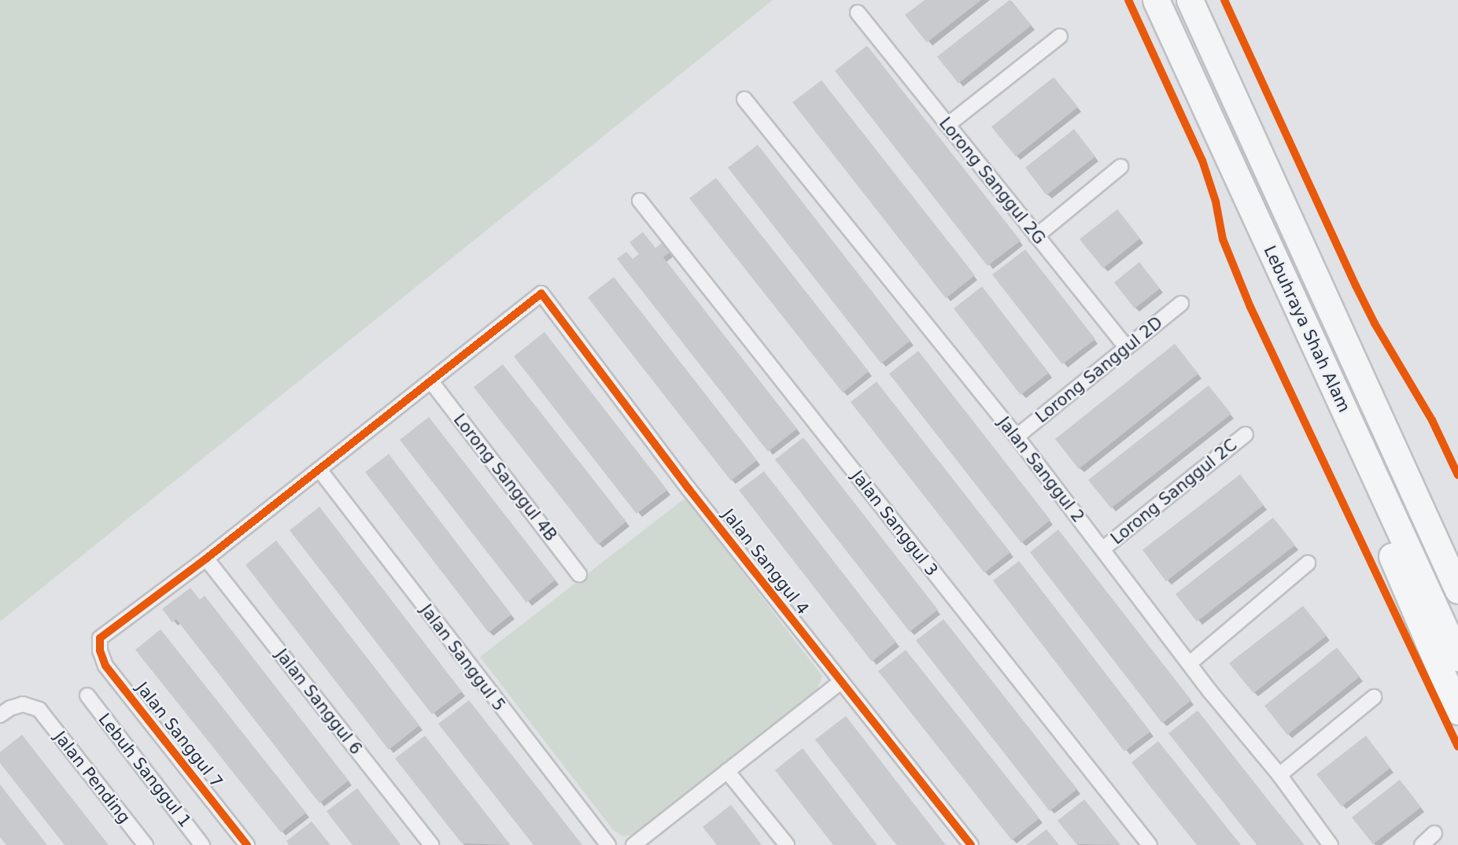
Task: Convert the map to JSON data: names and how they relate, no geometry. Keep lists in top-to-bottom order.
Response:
{
  "streets": {
    "highway": ["Lebuhraya Shah Alam"],
    "street": [
      "Lorong Sanggul 2G",
      "Lorong Sanggul 2D",
      "Jalan Sanggul 2",
      "Lorong Sanggul 4B",
      "Lorong Sanggul 2C",
      "Jalan Sanggul 3",
      "Jalan Sanggul 4",
      "Jalan Sanggul 5",
      "Jalan Sanggul 6",
      "Jalan Sanggul 7",
      "Lebuh Sanggul 1",
      "Jalan Pending"
    ]
  },
  "crossings": [
    ["Lorong Sanggul 2G", "Lorong Sanggul 2D"],
    ["Lorong Sanggul 2D", "Jalan Sanggul 2"],
    ["Jalan Sanggul 2", "Lorong Sanggul 2C"],
    ["Lorong Sanggul 4B", "Jalan Sanggul 4"],
    ["Jalan Sanggul 6", "Jalan Sanggul 7"]
  ]
}
